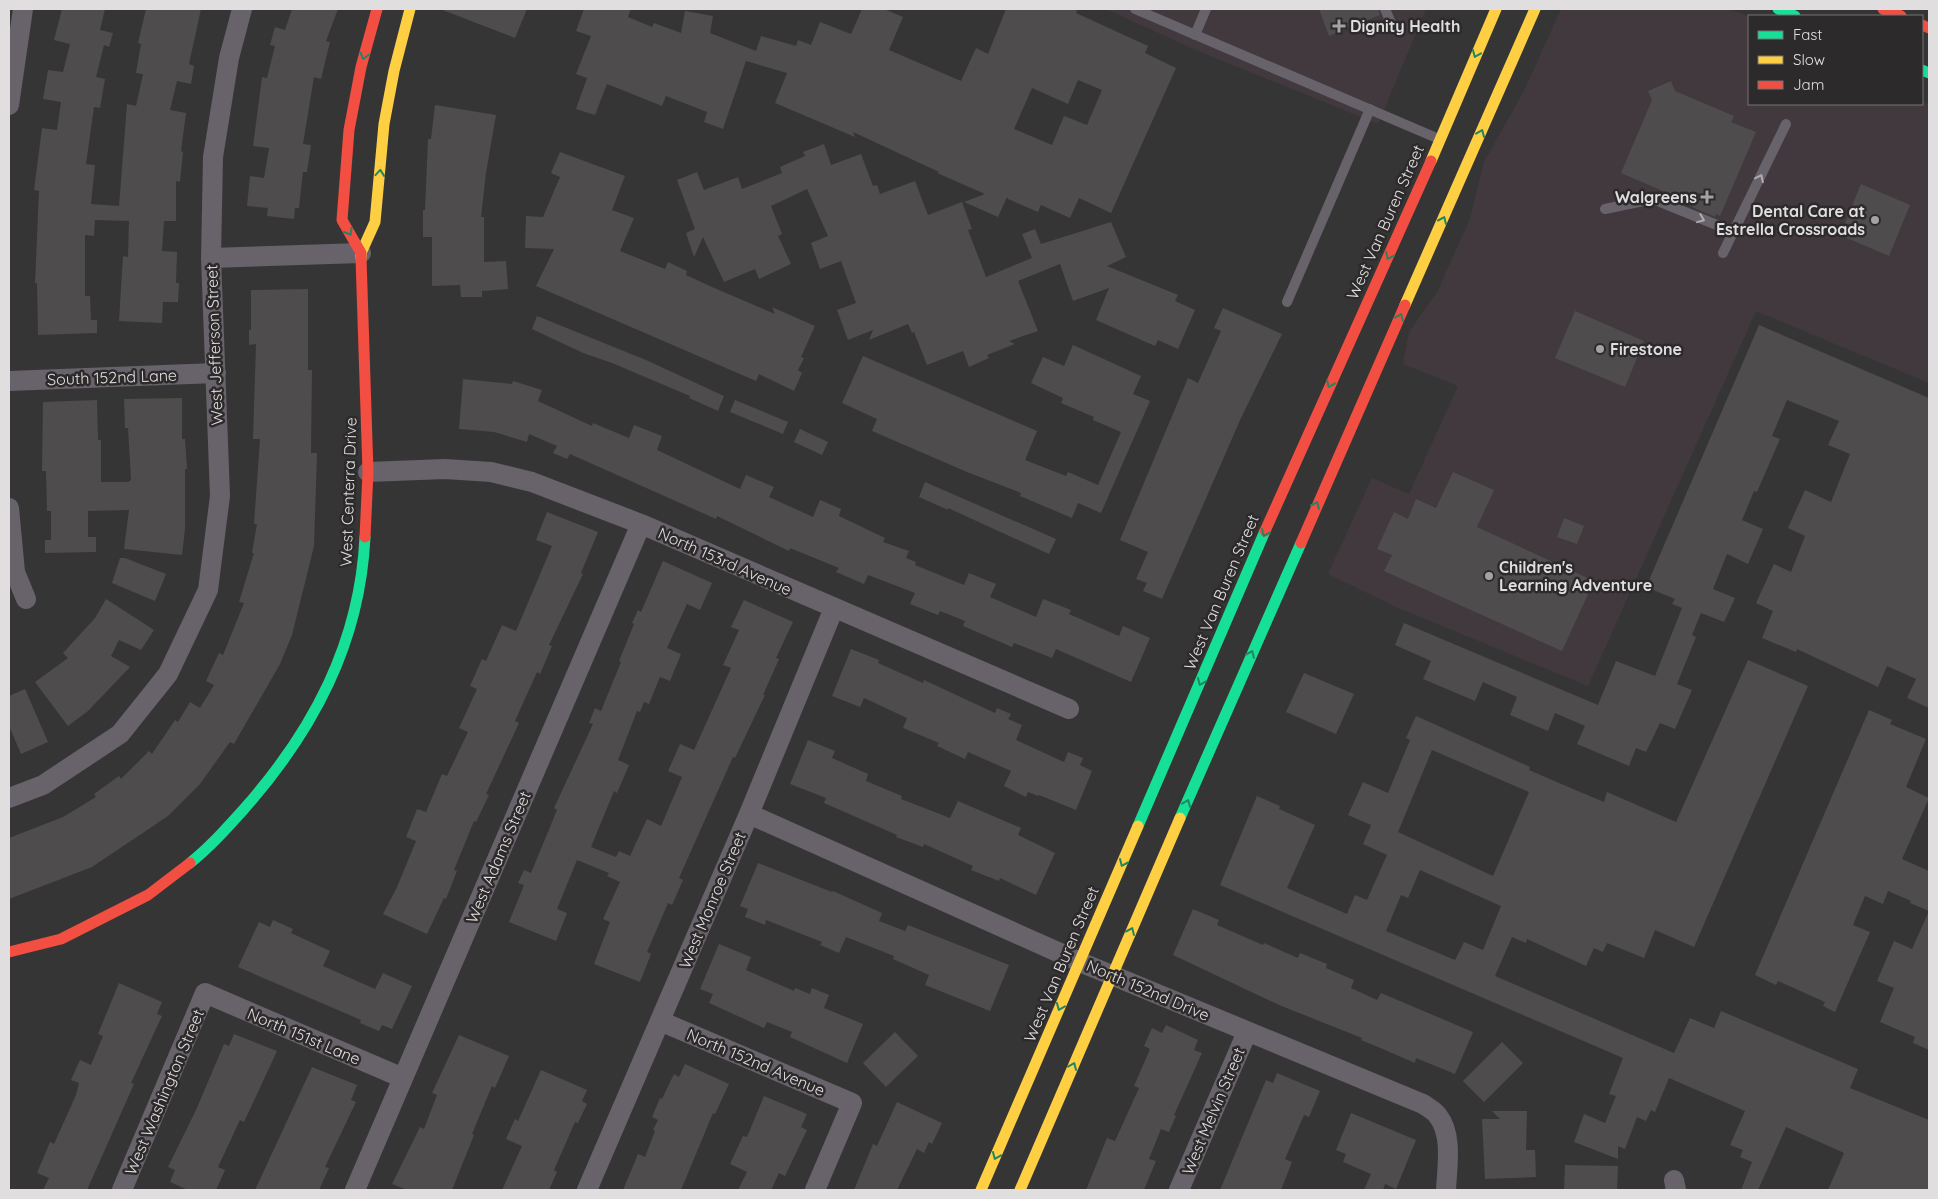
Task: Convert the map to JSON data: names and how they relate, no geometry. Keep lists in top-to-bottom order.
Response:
{
  "streets": {
    "main road": ["West Van Buren Street", "West Centerra Drive"],
    "street": [
      "West Jefferson Street",
      "South 152nd Lane",
      "North 153rd Avenue",
      "West Adams Street",
      "West Monroe Street",
      "North 152nd Drive",
      "North 151st Lane",
      "North 152nd Avenue",
      "West Washington Street",
      "West Melvin Street"
    ]
  },
  "crossings": [
    ["West Van Buren Street", "North 152nd Drive"],
    ["West Jefferson Street", "South 152nd Lane"],
    ["West Centerra Drive", "North 153rd Avenue"],
    ["North 153rd Avenue", "West Adams Street"],
    ["North 153rd Avenue", "West Monroe Street"],
    ["West Adams Street", "North 151st Lane"],
    ["West Monroe Street", "North 152nd Drive"],
    ["West Monroe Street", "North 152nd Avenue"],
    ["North 152nd Drive", "West Melvin Street"],
    ["North 151st Lane", "West Washington Street"]
  ],
  "places": {
    "health": ["Dignity Health", "Walgreens"],
    "other": ["Dental Care at Estrella Crossroads", "Firestone", "Children's Learning Adventure"]
  },
  "legend": ["Fast", "Slow", "Jam"]
}
